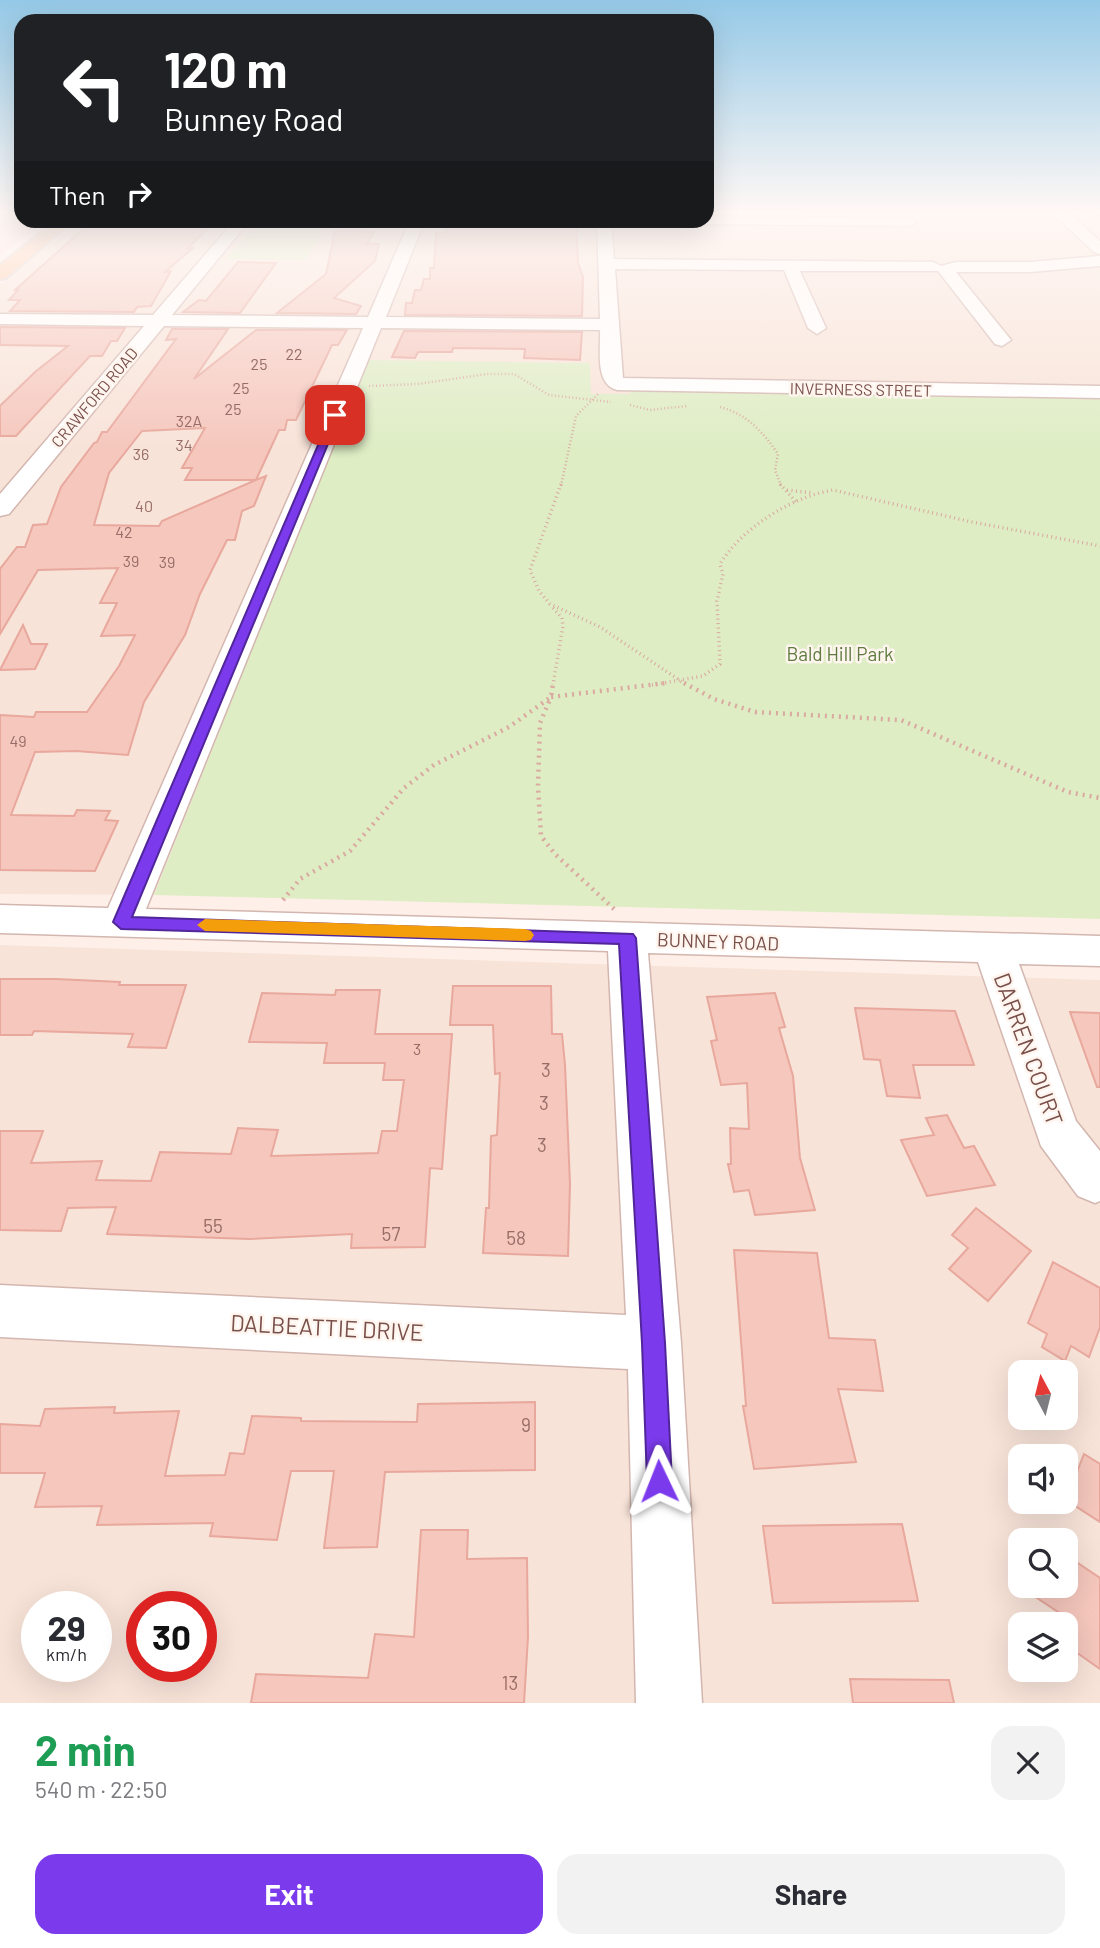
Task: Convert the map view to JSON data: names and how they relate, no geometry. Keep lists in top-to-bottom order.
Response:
{
  "streets": {
    "street": [
      "INVERNESS STREET",
      "CRAWFORD ROAD",
      "BUNNEY ROAD",
      "DARREN COURT",
      "DALBEATTIE DRIVE"
    ]
  },
  "crossings": [
    ["BUNNEY ROAD", "DARREN COURT"]
  ],
  "parks": ["Bald Hill Park"],
  "house_numbers": [
    "22",
    "25",
    "25",
    "25",
    "32A",
    "34",
    "36",
    "40",
    "42",
    "39",
    "39",
    "49",
    "3",
    "3",
    "3",
    "3",
    "55",
    "57",
    "58",
    "9",
    "13"
  ],
  "north": "top",
  "page": {
    "turn": ["120 m", "Bunney Road"],
    "then": "Then",
    "speed": "29 km/h",
    "limit": "30",
    "heading": ["2 min", "540 m · 22:50"],
    "buttons": ["Exit", "Share"]
  }
}
